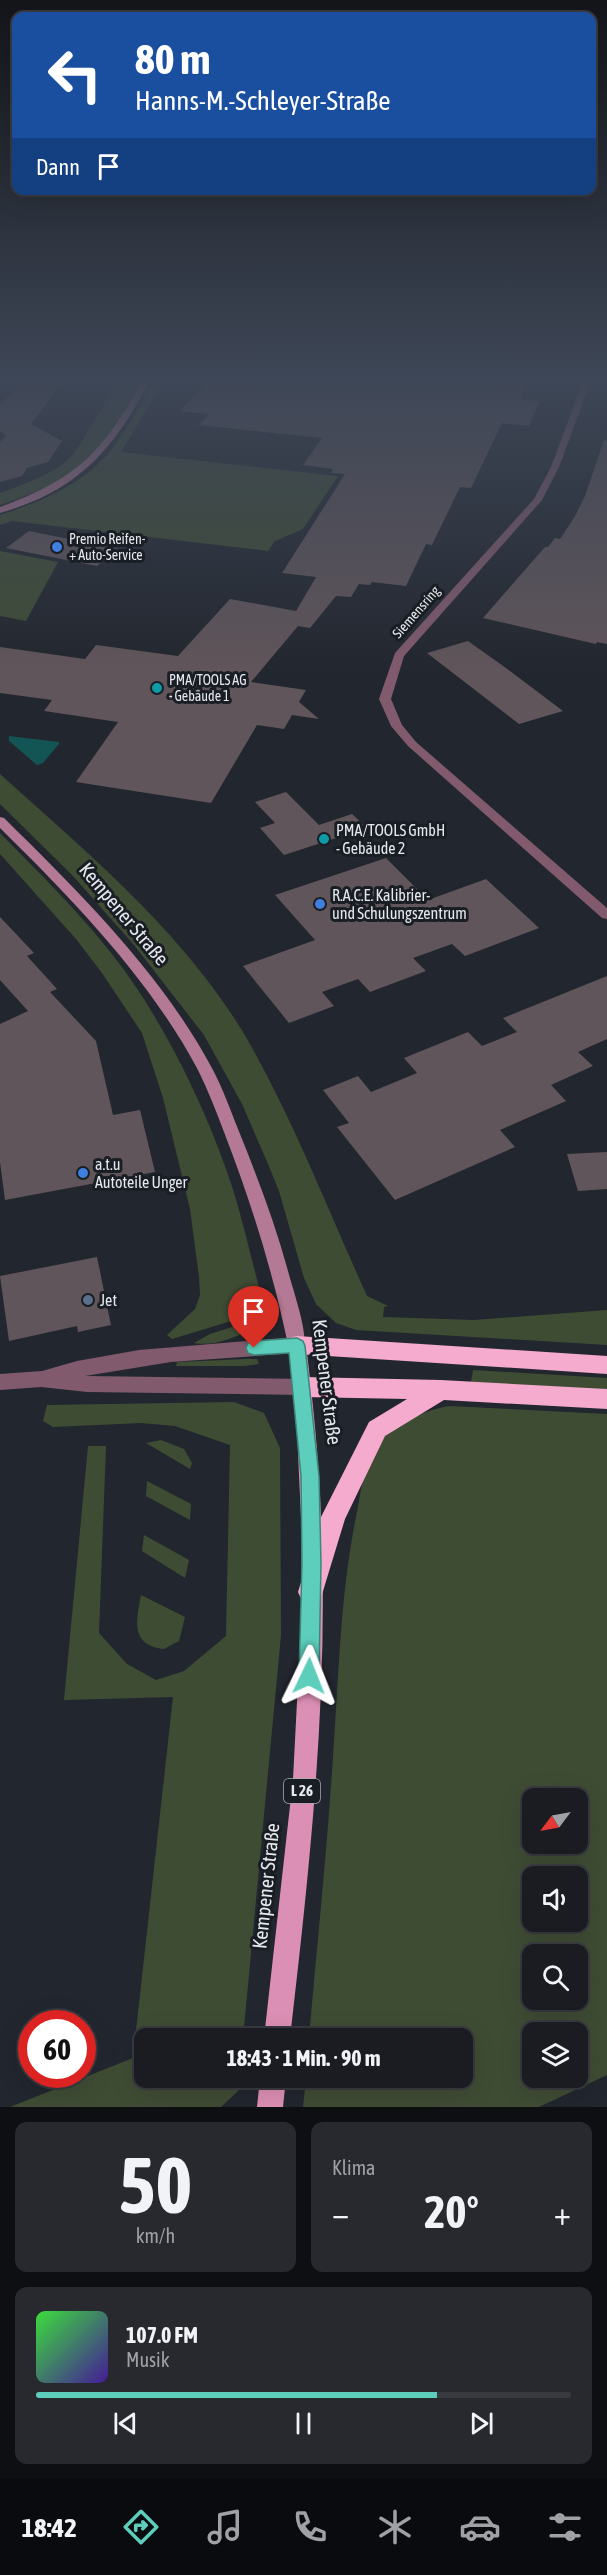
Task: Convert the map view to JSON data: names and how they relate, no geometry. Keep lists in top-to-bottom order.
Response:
{
  "streets": {
    "main road": ["Kempener Straße", "L 26"],
    "street": ["Siemensring"]
  },
  "places": [
    "Premio Reifen- + Auto-Service",
    "PMA/TOOLS AG - Gebäude 1",
    "PMA/TOOLS GmbH - Gebäude 2",
    "R.A.C.E. Kalibrier- und Schulungszentrum",
    "a.t.u Autoteile Unger",
    "Jet"
  ],
  "north": "bottom left",
  "page": {
    "turn": ["80 m", "Hanns-M.-Schleyer-Straße"],
    "then": "Dann",
    "limit": "60",
    "trip": "18:43 · 1 Min. · 90 m",
    "tile": [
      ["50", "km/h"],
      "Klima"
    ],
    "heat": ["−", "20°", "+"],
    "song": ["107.0 FM", "Musik"],
    "tabs": "18:42"
  }
}
